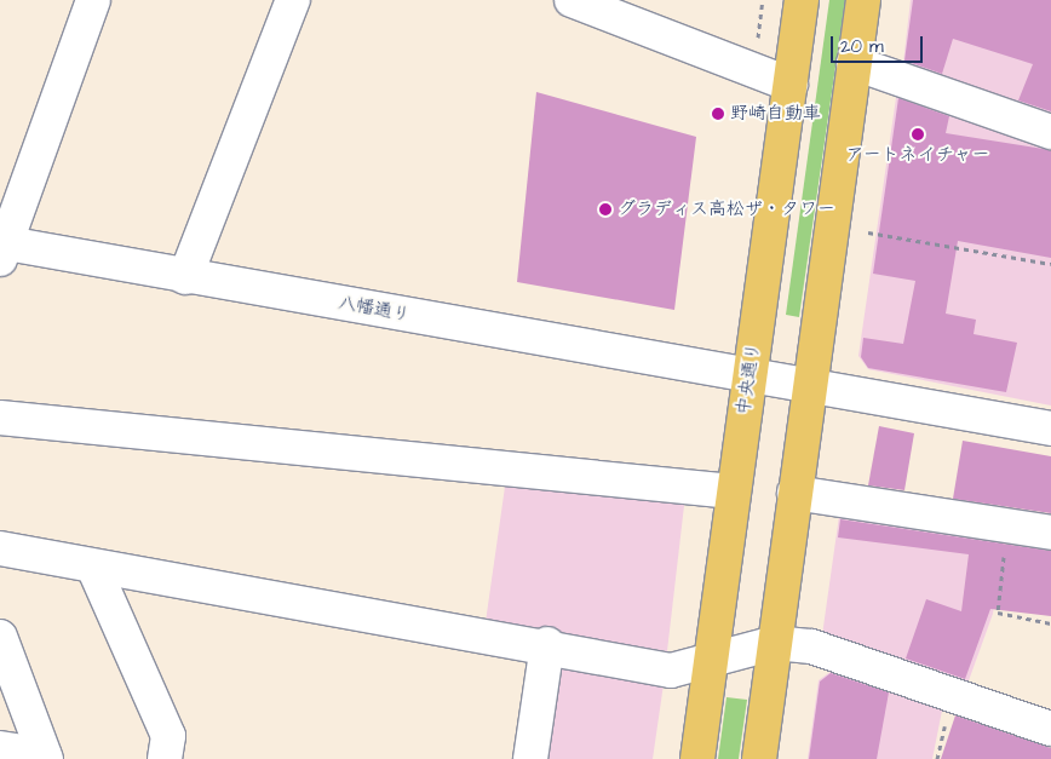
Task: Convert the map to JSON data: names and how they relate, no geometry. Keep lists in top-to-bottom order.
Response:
{
  "streets": {
    "highway": ["中央通り"],
    "street": ["八幡通り"]
  },
  "crossings": [
    ["八幡通り", "中央通り"]
  ],
  "places": ["野崎自動車", "アートネイチャー", "グラディス高松ザ・タワー"],
  "scale_bar": "20 m"
}
